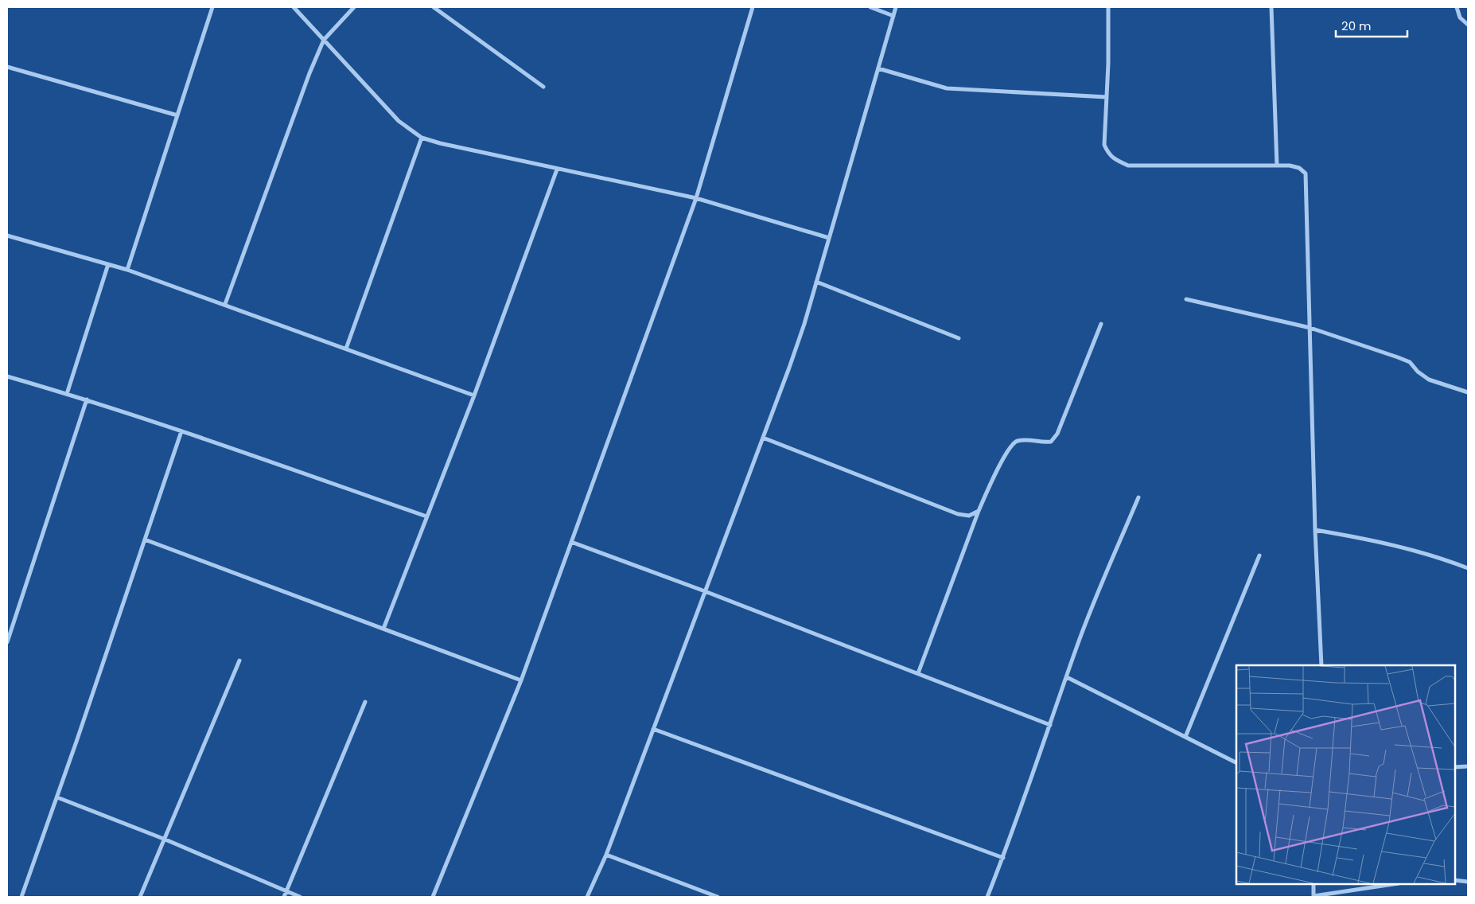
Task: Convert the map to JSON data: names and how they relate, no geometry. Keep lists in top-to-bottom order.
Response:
{
  "scale_bar": "20 m"
}
